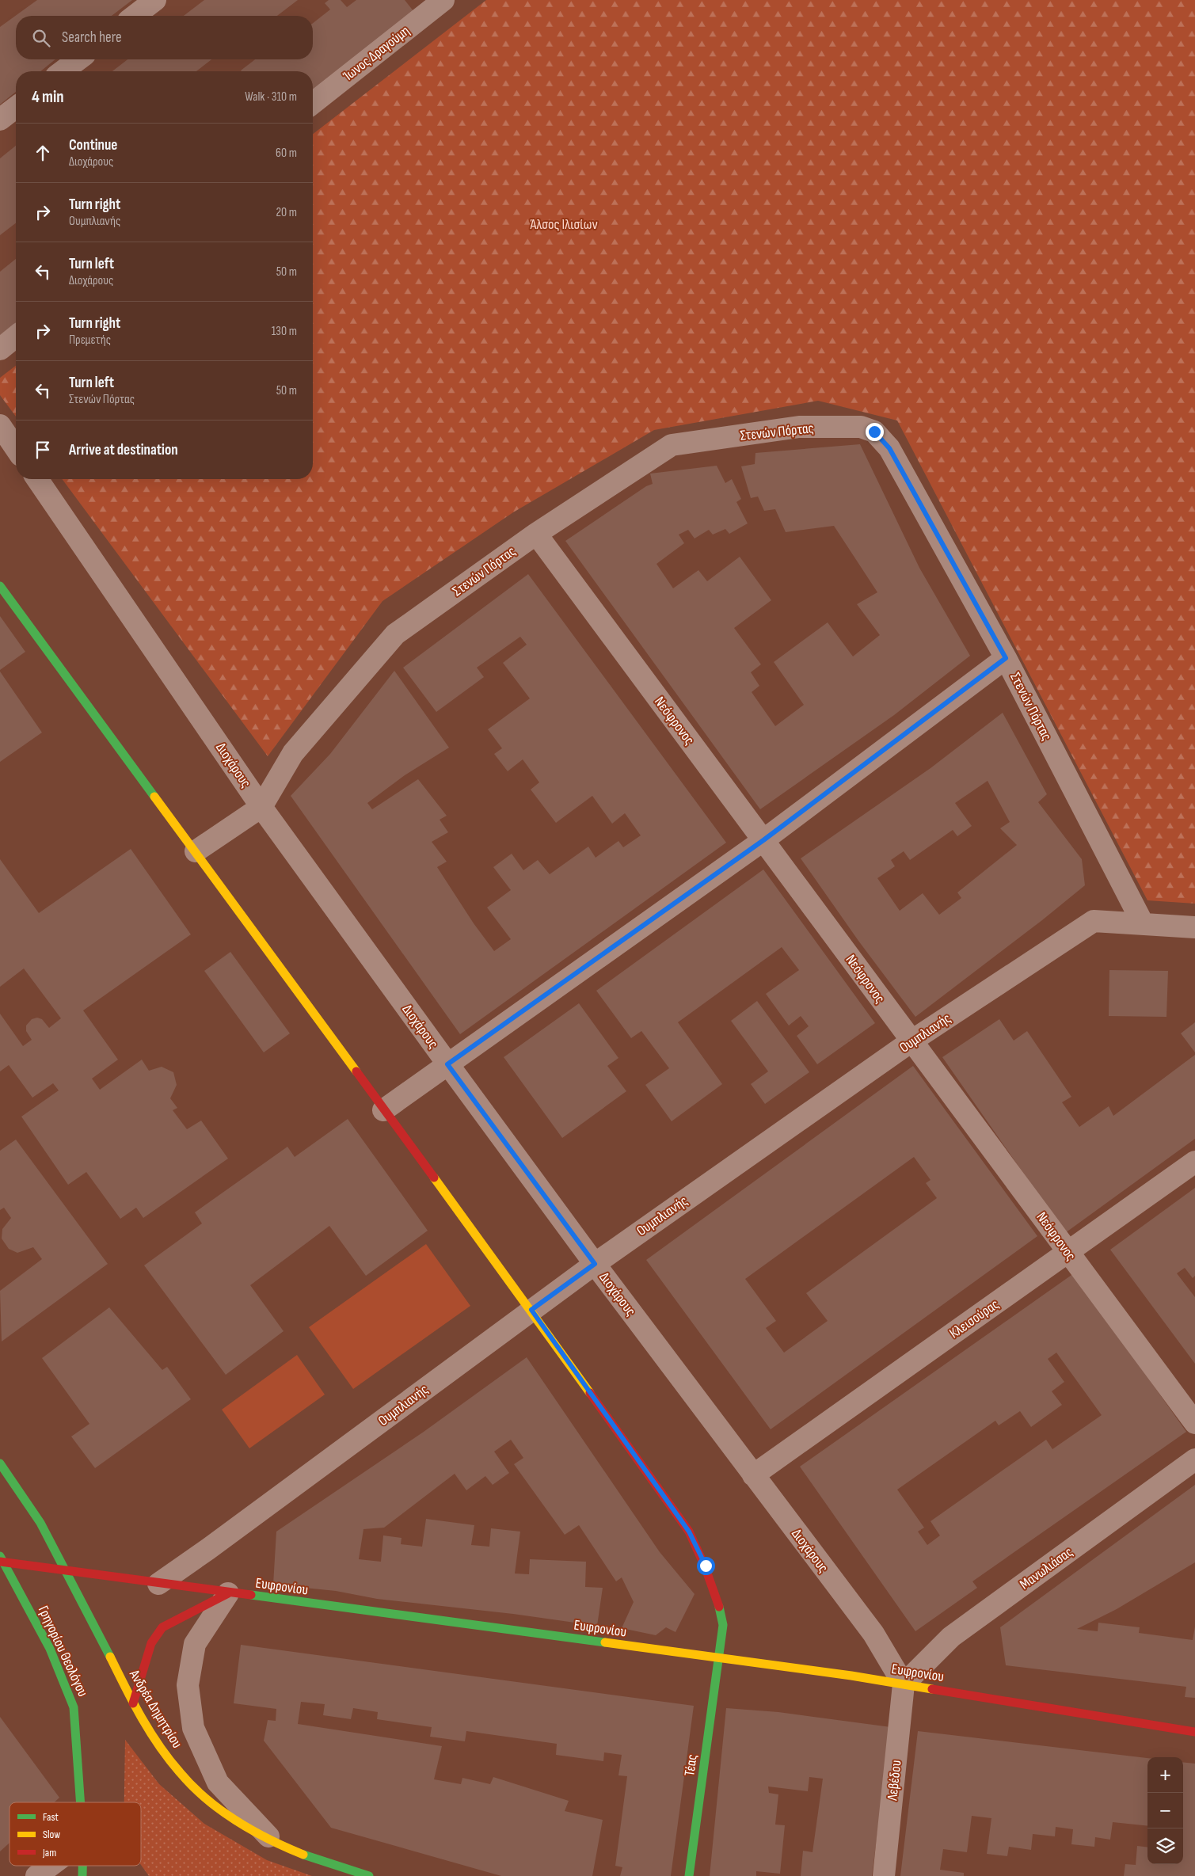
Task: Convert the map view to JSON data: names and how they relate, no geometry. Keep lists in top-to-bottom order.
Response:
{
  "streets": {
    "street": [
      "Ίωνος Δραγούμη",
      "Στενών Πόρτας",
      "Νεόφρονος",
      "Διοχάρους",
      "Ουμπλιανής",
      "Κλεισούρας",
      "Μανωλιάσας",
      "Ευφρονίου",
      "Γρηγορίου Θεολόγου",
      "Ανδρέα Δημητρίου",
      "Τέας",
      "Λεβέδου"
    ]
  },
  "crossings": [
    ["Στενών Πόρτας", "Νεόφρονος"],
    ["Στενών Πόρτας", "Διοχάρους"],
    ["Στενών Πόρτας", "Ουμπλιανής"],
    ["Νεόφρονος", "Ουμπλιανής"],
    ["Νεόφρονος", "Κλεισούρας"],
    ["Διοχάρους", "Ουμπλιανής"],
    ["Διοχάρους", "Κλεισούρας"],
    ["Διοχάρους", "Μανωλιάσας"],
    ["Διοχάρους", "Ευφρονίου"],
    ["Διοχάρους", "Λεβέδου"],
    ["Ουμπλιανής", "Ευφρονίου"],
    ["Μανωλιάσας", "Ευφρονίου"],
    ["Μανωλιάσας", "Λεβέδου"],
    ["Ευφρονίου", "Γρηγορίου Θεολόγου"],
    ["Ευφρονίου", "Ανδρέα Δημητρίου"],
    ["Ευφρονίου", "Τέας"],
    ["Ευφρονίου", "Λεβέδου"]
  ],
  "parks": ["Άλσος Ιλισίων"],
  "legend": ["Fast", "Slow", "Jam"],
  "page": {
    "search": "Search here",
    "heading": ["4 min", "Walk · 310 m"],
    "list": [
      ["Continue", "Διοχάρους", "60 m"],
      ["Turn right", "Ουμπλιανής", "20 m"],
      ["Turn left", "Διοχάρους", "50 m"],
      ["Turn right", "Πρεμετής", "130 m"],
      ["Turn left", "Στενών Πόρτας", "50 m"],
      "Arrive at destination"
    ],
    "map_buttons": ["+", "−"]
  }
}
